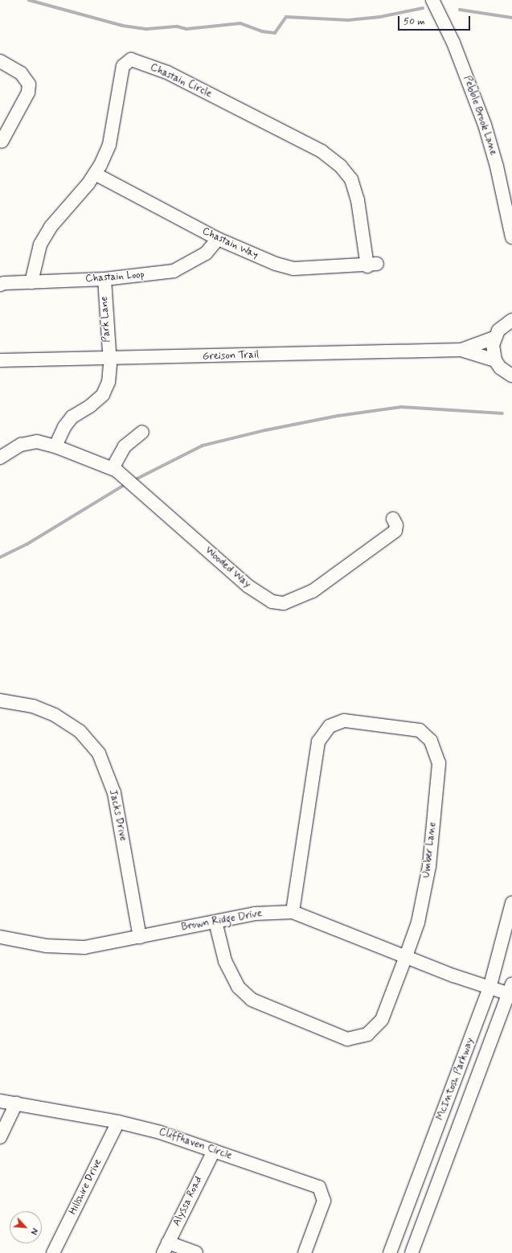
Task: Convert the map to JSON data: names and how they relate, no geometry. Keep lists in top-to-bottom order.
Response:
{
  "streets": {
    "street": [
      "Chastain Circle",
      "Pebble Brook Lane",
      "Chastain Way",
      "Chastain Loop",
      "Park Lane",
      "Greison Trail",
      "Wooded Way",
      "Jacks Drive",
      "Umber Lane",
      "Brown Ridge Drive",
      "McIntosh Parkway",
      "Cliffhaven Circle",
      "Hillshire Drive",
      "Alyssa Road"
    ]
  },
  "crossings": [
    ["Chastain Circle", "Chastain Way"],
    ["Chastain Circle", "Chastain Loop"],
    ["Chastain Way", "Chastain Loop"],
    ["Chastain Loop", "Park Lane"],
    ["Park Lane", "Greison Trail"],
    ["Jacks Drive", "Brown Ridge Drive"],
    ["Umber Lane", "Brown Ridge Drive"],
    ["Brown Ridge Drive", "McIntosh Parkway"],
    ["Cliffhaven Circle", "Hillshire Drive"],
    ["Cliffhaven Circle", "Alyssa Road"]
  ],
  "scale_bar": "50 m",
  "north": "bottom right"
}
